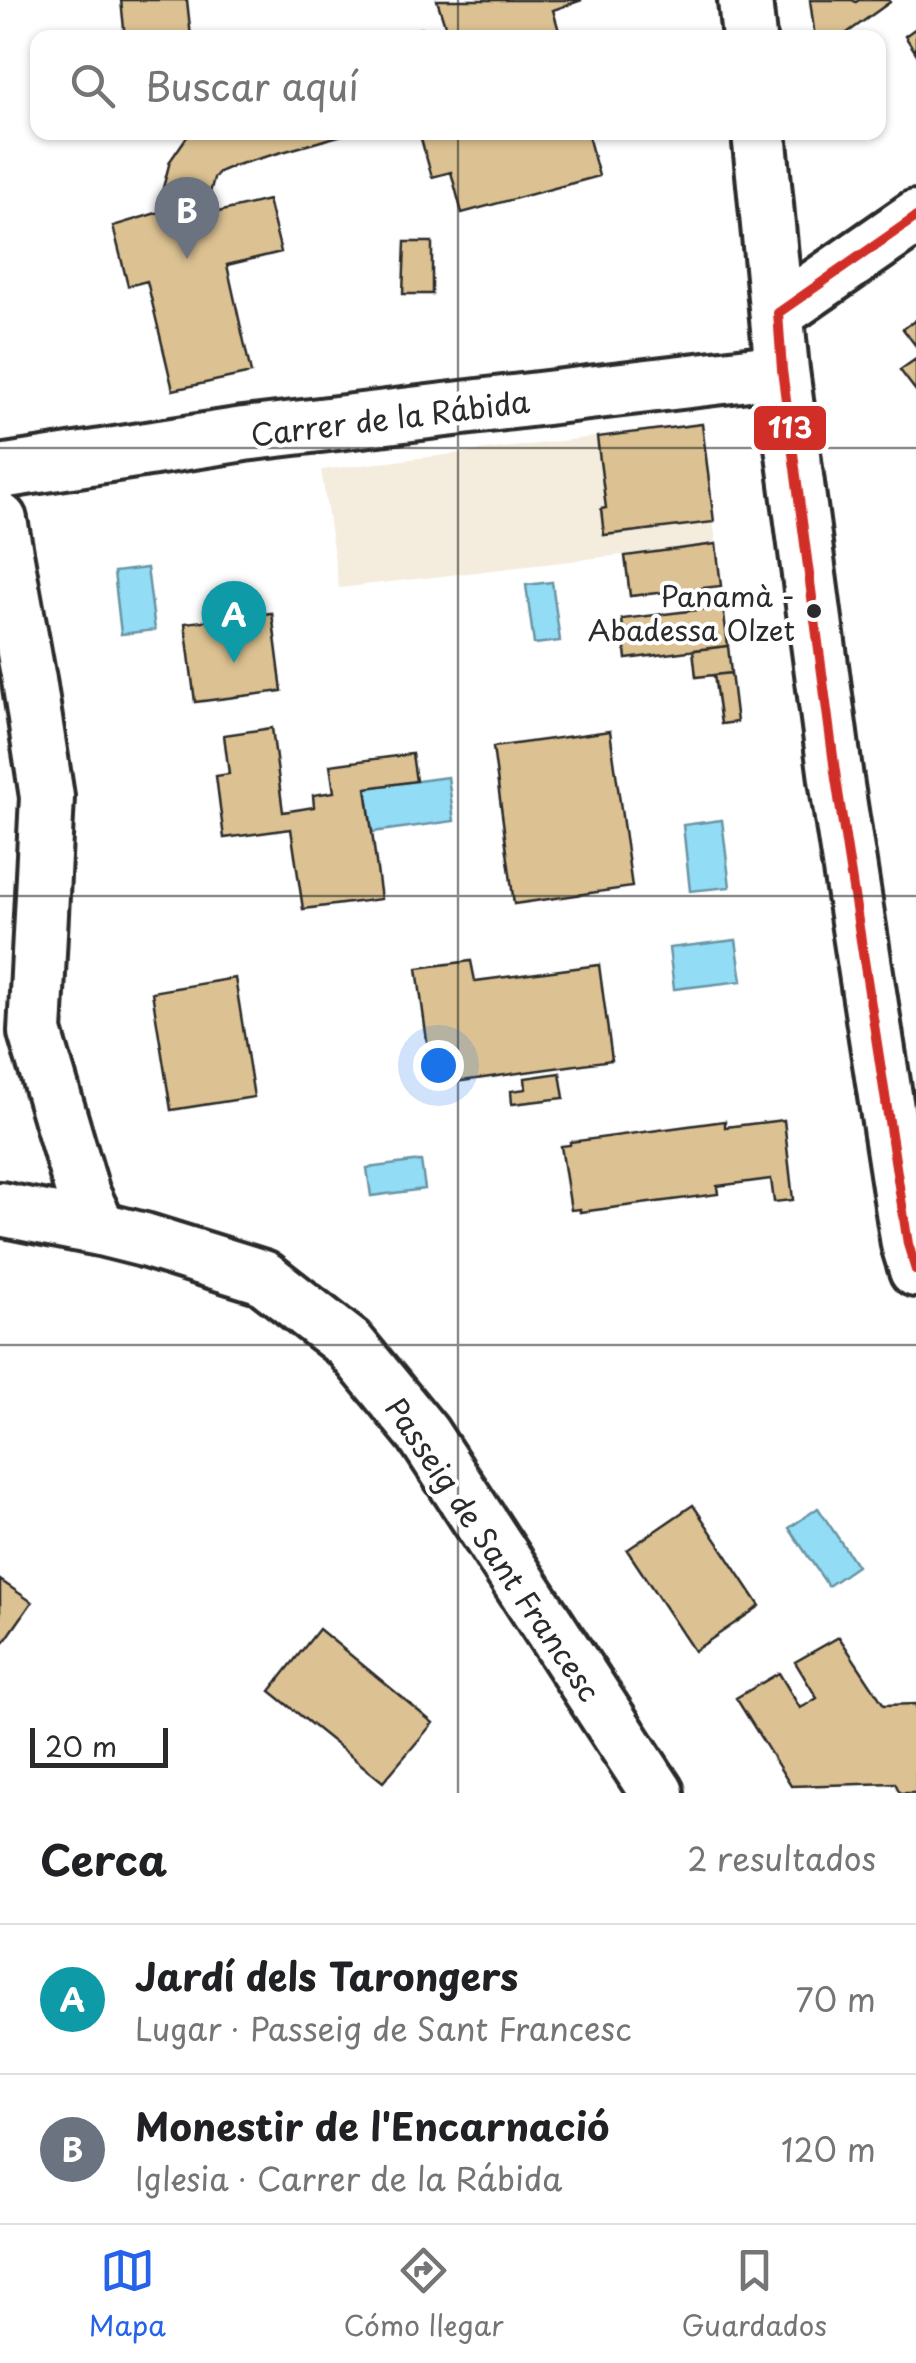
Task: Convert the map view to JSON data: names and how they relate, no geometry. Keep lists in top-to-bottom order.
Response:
{
  "streets": {
    "street": ["Carrer de la Rábida", "Passeig de Sant Francesc"]
  },
  "places": ["Panamà - Abadessa Olzet"],
  "lines": ["transit line 113"],
  "scale_bar": "20 m",
  "page": {
    "search": "Buscar aquí",
    "pins": ["B", "A"],
    "scale": "20 m",
    "heading": ["Cerca", "2 resultados"],
    "list": [
      {
        "mark": "A",
        "name": "Jardí dels Tarongers",
        "note": "Lugar · Passeig de Sant Francesc",
        "value": "70 m"
      },
      {
        "mark": "B",
        "name": "Monestir de l'Encarnació",
        "note": "Iglesia · Carrer de la Rábida",
        "value": "120 m"
      }
    ],
    "nav": ["Mapa", "Cómo llegar", "Guardados"]
  }
}
